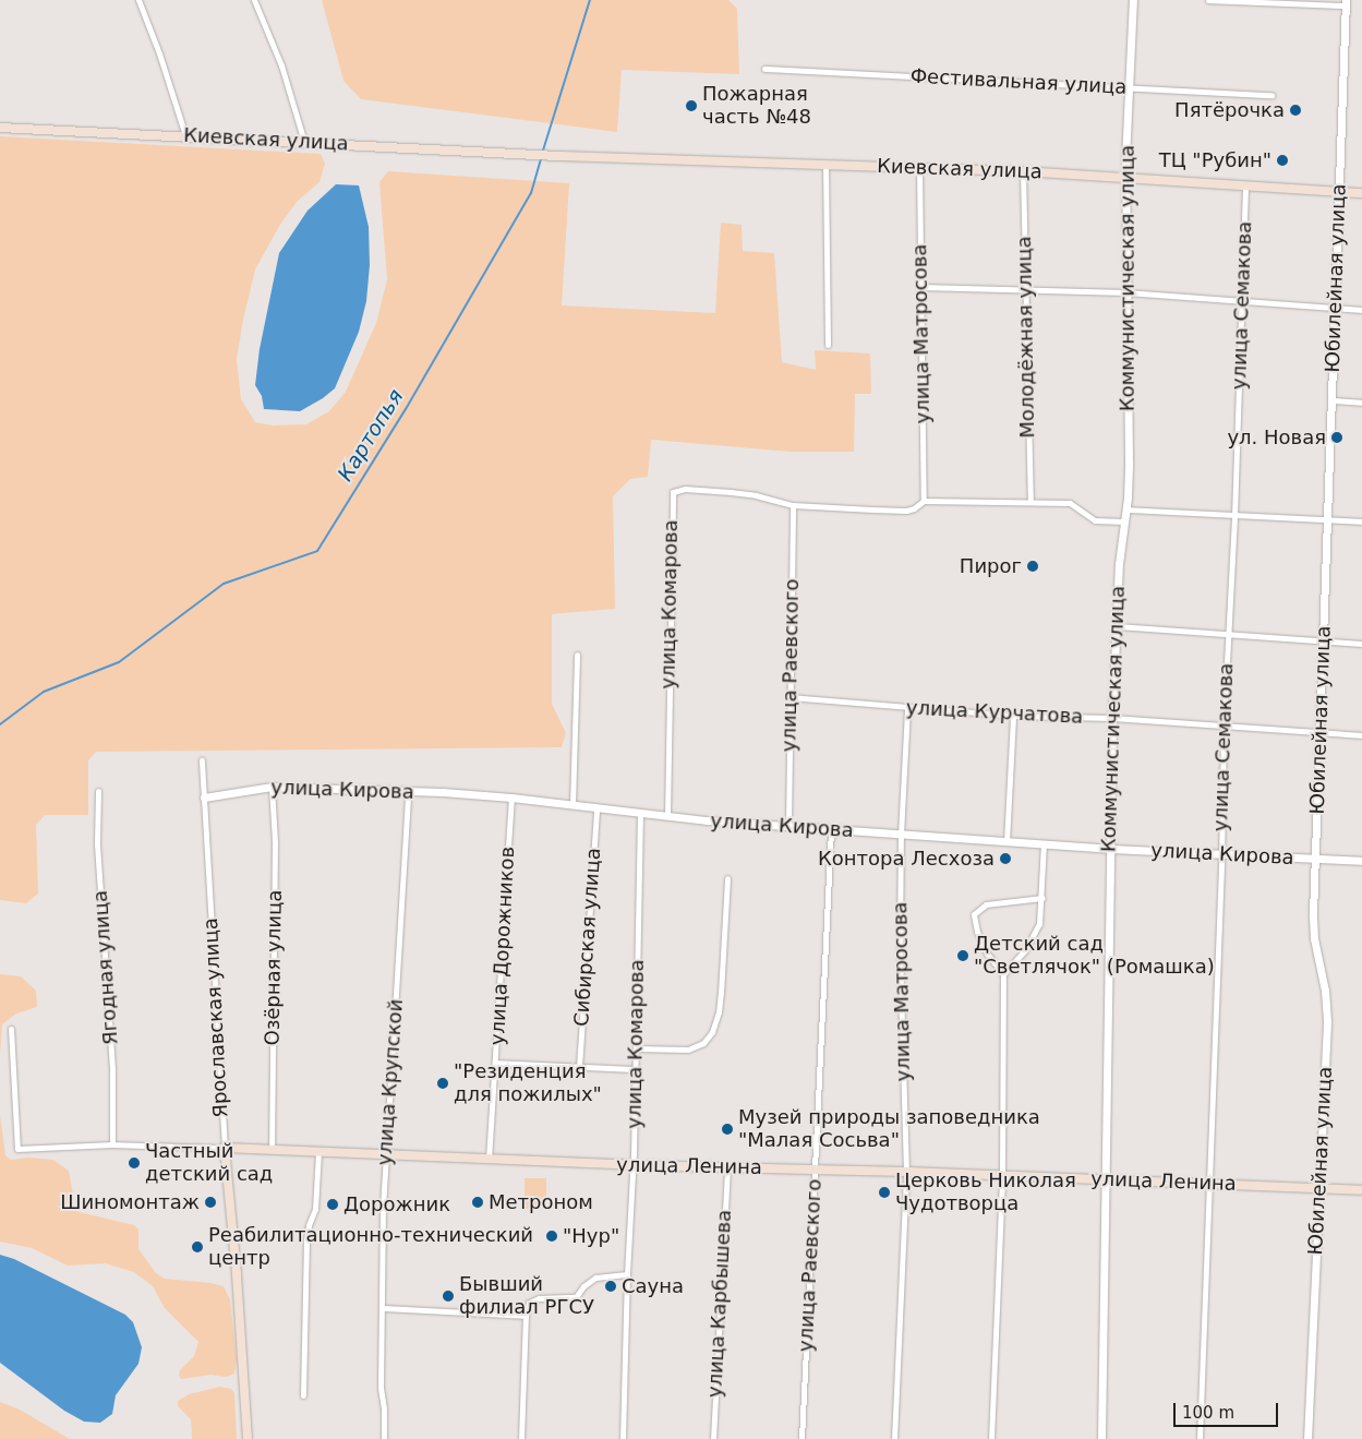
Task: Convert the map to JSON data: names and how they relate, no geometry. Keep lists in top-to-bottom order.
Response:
{
  "streets": {
    "main road": ["Киевская улица", "Ярославская улица", "улица Ленина"],
    "street": [
      "Фестивальная улица",
      "Коммунистическая улица",
      "Юбилейная улица",
      "улица Семакова",
      "улица Матросова",
      "Молодёжная улица",
      "улица Комарова",
      "улица Раевского",
      "улица Курчатова",
      "улица Кирова",
      "Сибирская улица",
      "улица Дорожников",
      "Ягодная улица",
      "Озёрная улица",
      "улица Крупской",
      "улица Карбышева"
    ]
  },
  "crossings": [
    ["Фестивальная улица", "Коммунистическая улица"],
    ["Киевская улица", "Коммунистическая улица"],
    ["Киевская улица", "Юбилейная улица"],
    ["Киевская улица", "улица Семакова"],
    ["Киевская улица", "улица Матросова"],
    ["Киевская улица", "Молодёжная улица"],
    ["Коммунистическая улица", "улица Курчатова"],
    ["Коммунистическая улица", "улица Кирова"],
    ["Коммунистическая улица", "улица Ленина"],
    ["Юбилейная улица", "улица Курчатова"],
    ["Юбилейная улица", "улица Кирова"],
    ["Юбилейная улица", "улица Ленина"],
    ["улица Семакова", "улица Курчатова"],
    ["улица Семакова", "улица Кирова"],
    ["улица Семакова", "улица Ленина"],
    ["улица Матросова", "улица Курчатова"],
    ["улица Матросова", "улица Кирова"],
    ["улица Матросова", "улица Ленина"],
    ["улица Комарова", "улица Раевского"],
    ["улица Комарова", "улица Кирова"],
    ["улица Комарова", "улица Ленина"],
    ["улица Раевского", "улица Курчатова"],
    ["улица Раевского", "улица Кирова"],
    ["улица Раевского", "улица Ленина"],
    ["улица Кирова", "Сибирская улица"],
    ["улица Кирова", "улица Дорожников"],
    ["улица Кирова", "Озёрная улица"],
    ["улица Кирова", "Ярославская улица"],
    ["улица Кирова", "улица Крупской"],
    ["улица Дорожников", "улица Ленина"],
    ["Ягодная улица", "улица Ленина"],
    ["Озёрная улица", "улица Ленина"],
    ["Ярославская улица", "улица Ленина"],
    ["улица Крупской", "улица Ленина"],
    ["улица Ленина", "улица Карбышева"]
  ],
  "water": ["Картопья"],
  "places": [
    "Пожарная часть №48",
    "Пятёрочка",
    "ТЦ \"Рубин\"",
    "ул. Новая",
    "Пирог",
    "Контора Лесхоза",
    "Детский сад \"Светлячок\" (Ромашка)",
    "\"Резиденция для пожилых\"",
    "Музей природы заповедника \"Малая Сосьва\"",
    "Частный детский сад",
    "Церковь Николая Чудотворца",
    "Шиномонтаж",
    "Метроном",
    "Дорожник",
    "\"Нур\"",
    "Реабилитационно-технический центр",
    "Сауна",
    "Бывший филиал РГСУ"
  ],
  "scale_bar": "100 m"
}
